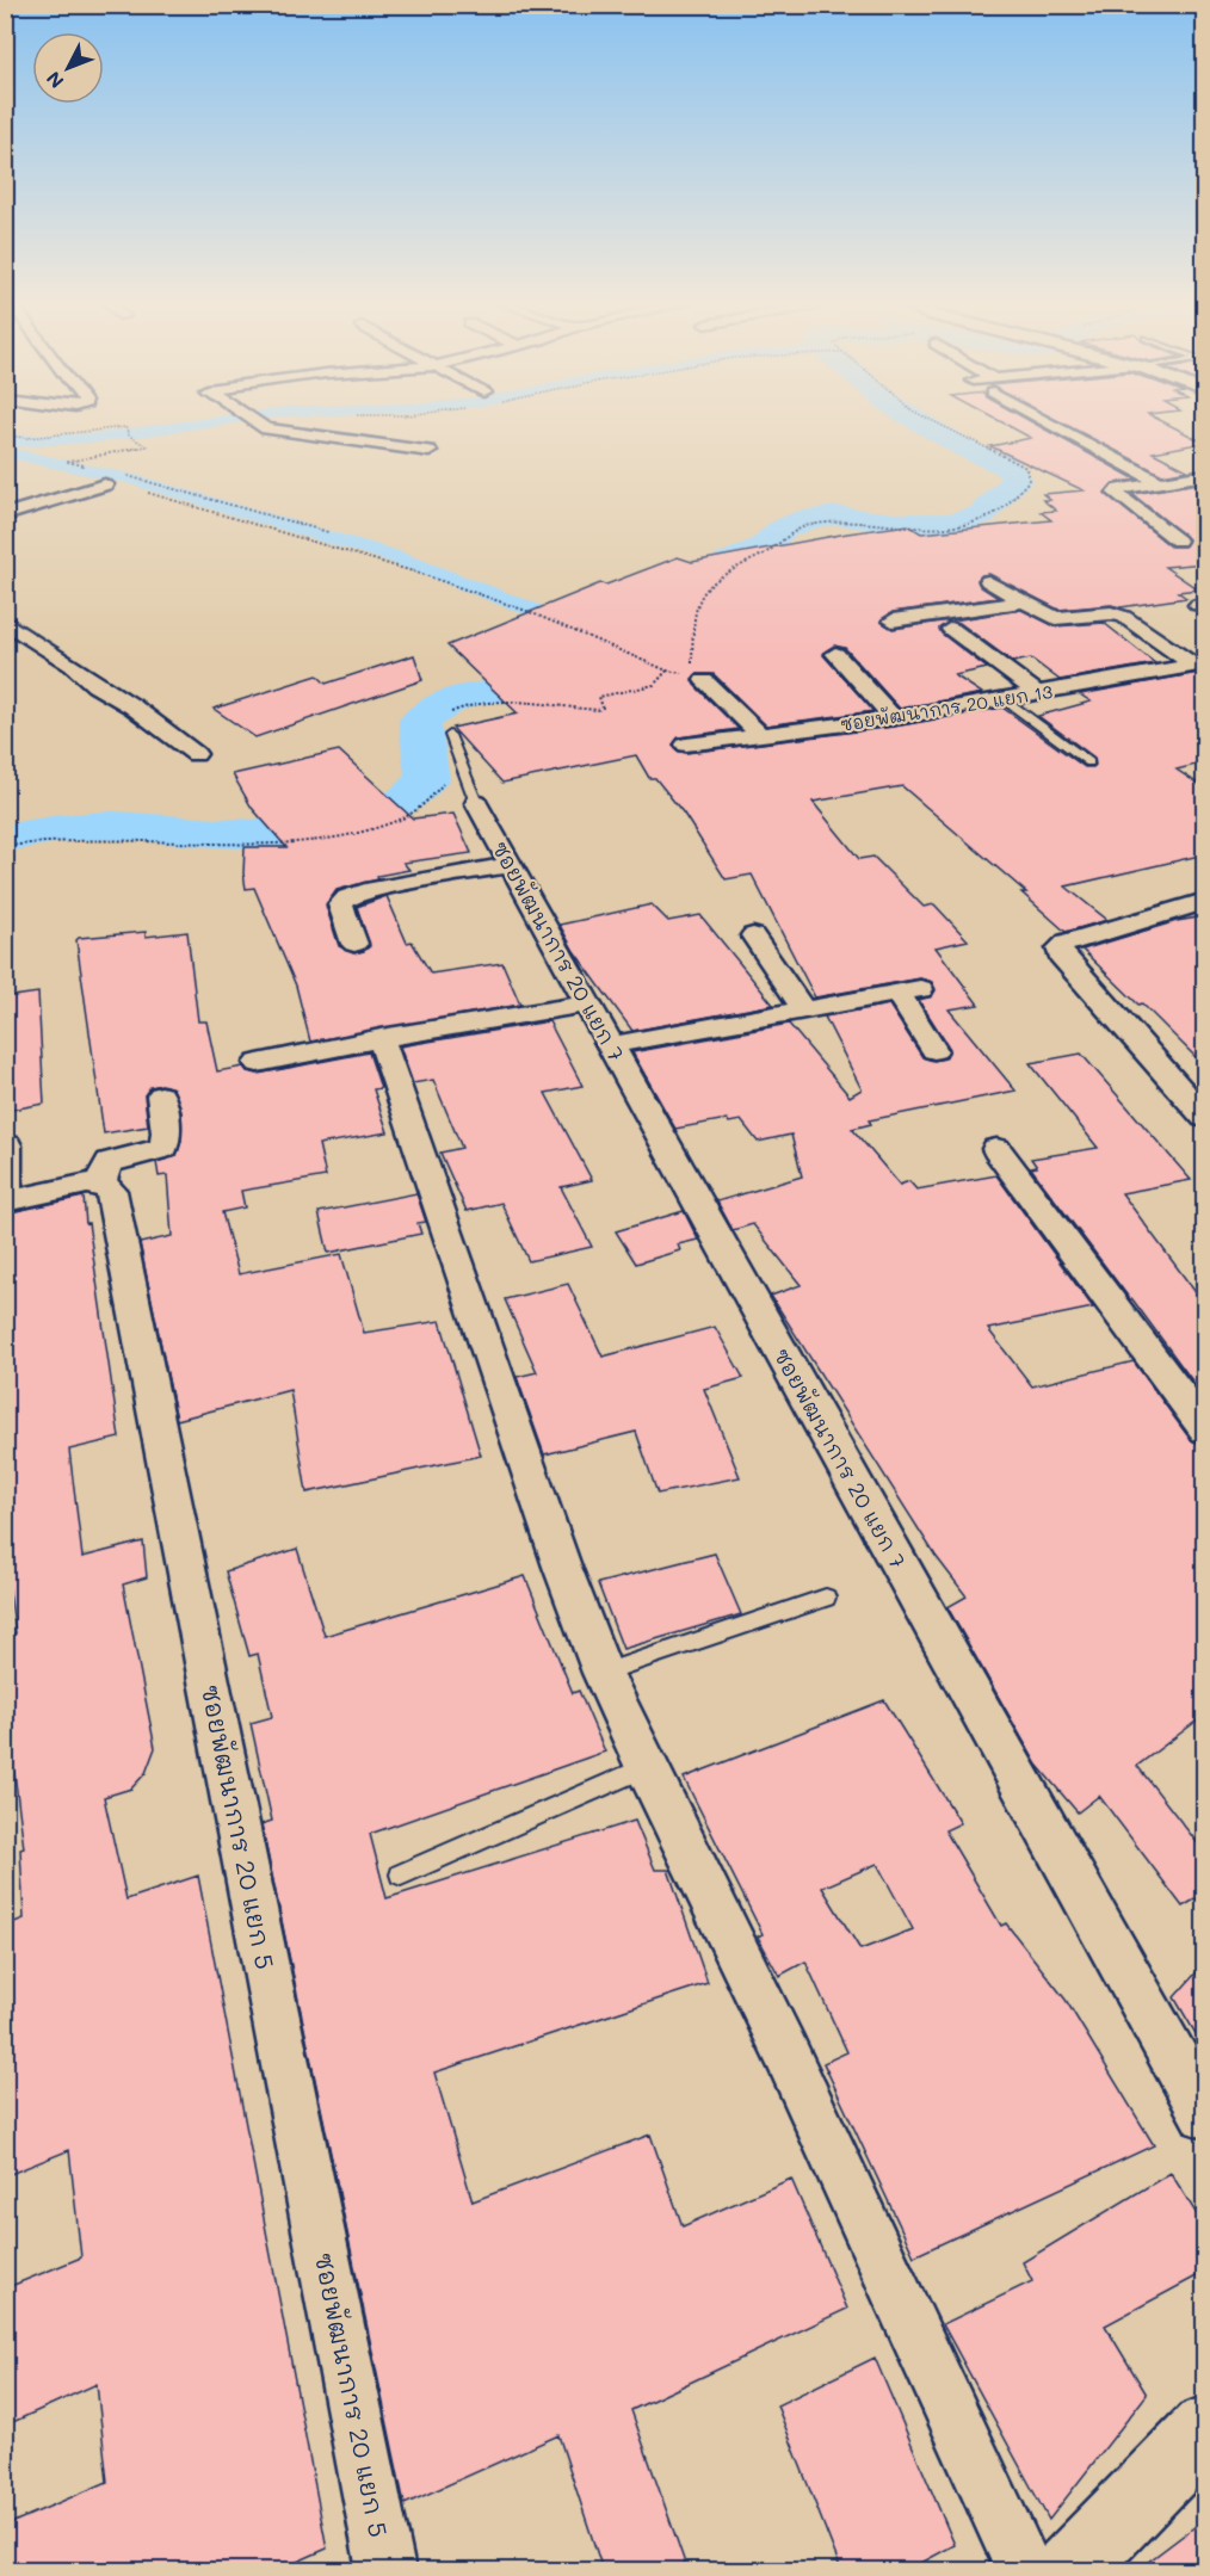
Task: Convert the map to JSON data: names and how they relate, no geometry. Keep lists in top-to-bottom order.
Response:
{
  "streets": {
    "street": ["ซอยพัฒนาการ 20 แยก 13", "ซอยพัฒนาการ 20 แยก 7", "ซอยพัฒนาการ 20 แยก 5"]
  },
  "north": "bottom left"
}
